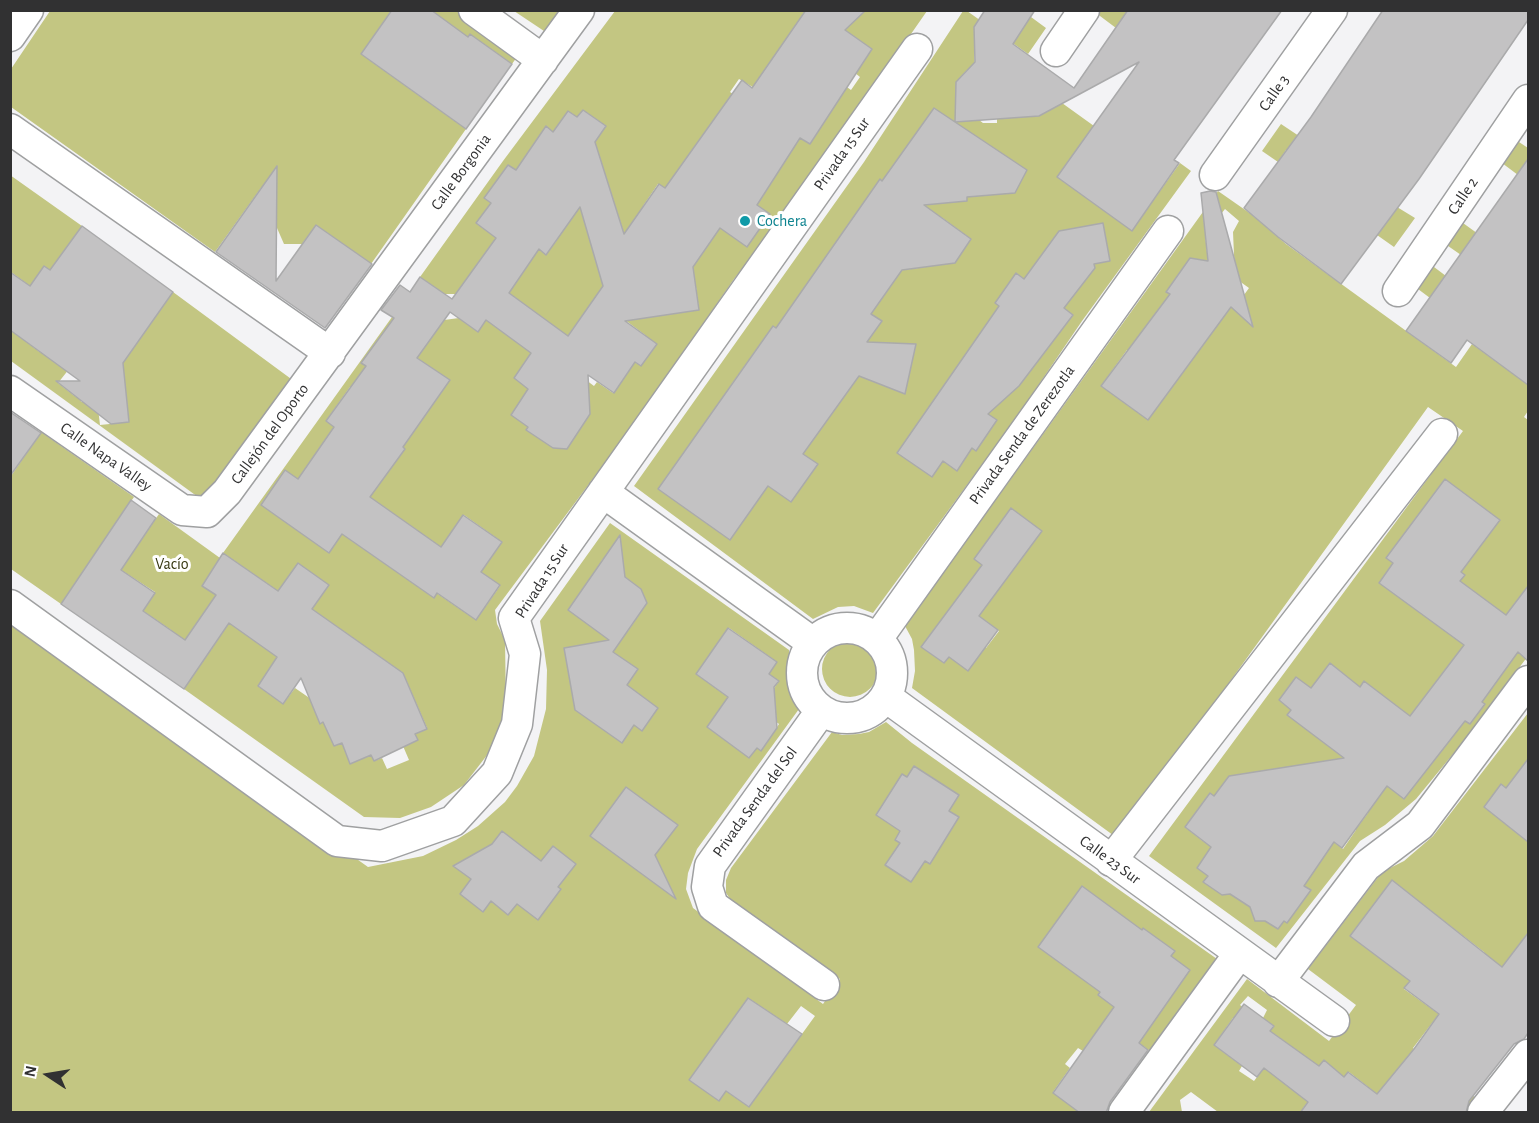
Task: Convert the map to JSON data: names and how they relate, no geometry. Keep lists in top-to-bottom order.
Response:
{
  "streets": {
    "street": [
      "Calle 3",
      "Privada 15 Sur",
      "Calle Borgonia",
      "Calle 2",
      "Callejón del Oporto",
      "Privada Senda de Zerezotla",
      "Calle Napa Valley",
      "Privada Senda del Sol",
      "Calle 23 Sur"
    ]
  },
  "crossings": [
    ["Calle Borgonia", "Callejón del Oporto"],
    ["Callejón del Oporto", "Calle Napa Valley"],
    ["Privada Senda de Zerezotla", "Privada Senda del Sol"],
    ["Privada Senda de Zerezotla", "Calle 23 Sur"],
    ["Privada Senda del Sol", "Calle 23 Sur"]
  ],
  "parks": ["Vacío"],
  "places": ["Cochera"],
  "north": "left"
}
